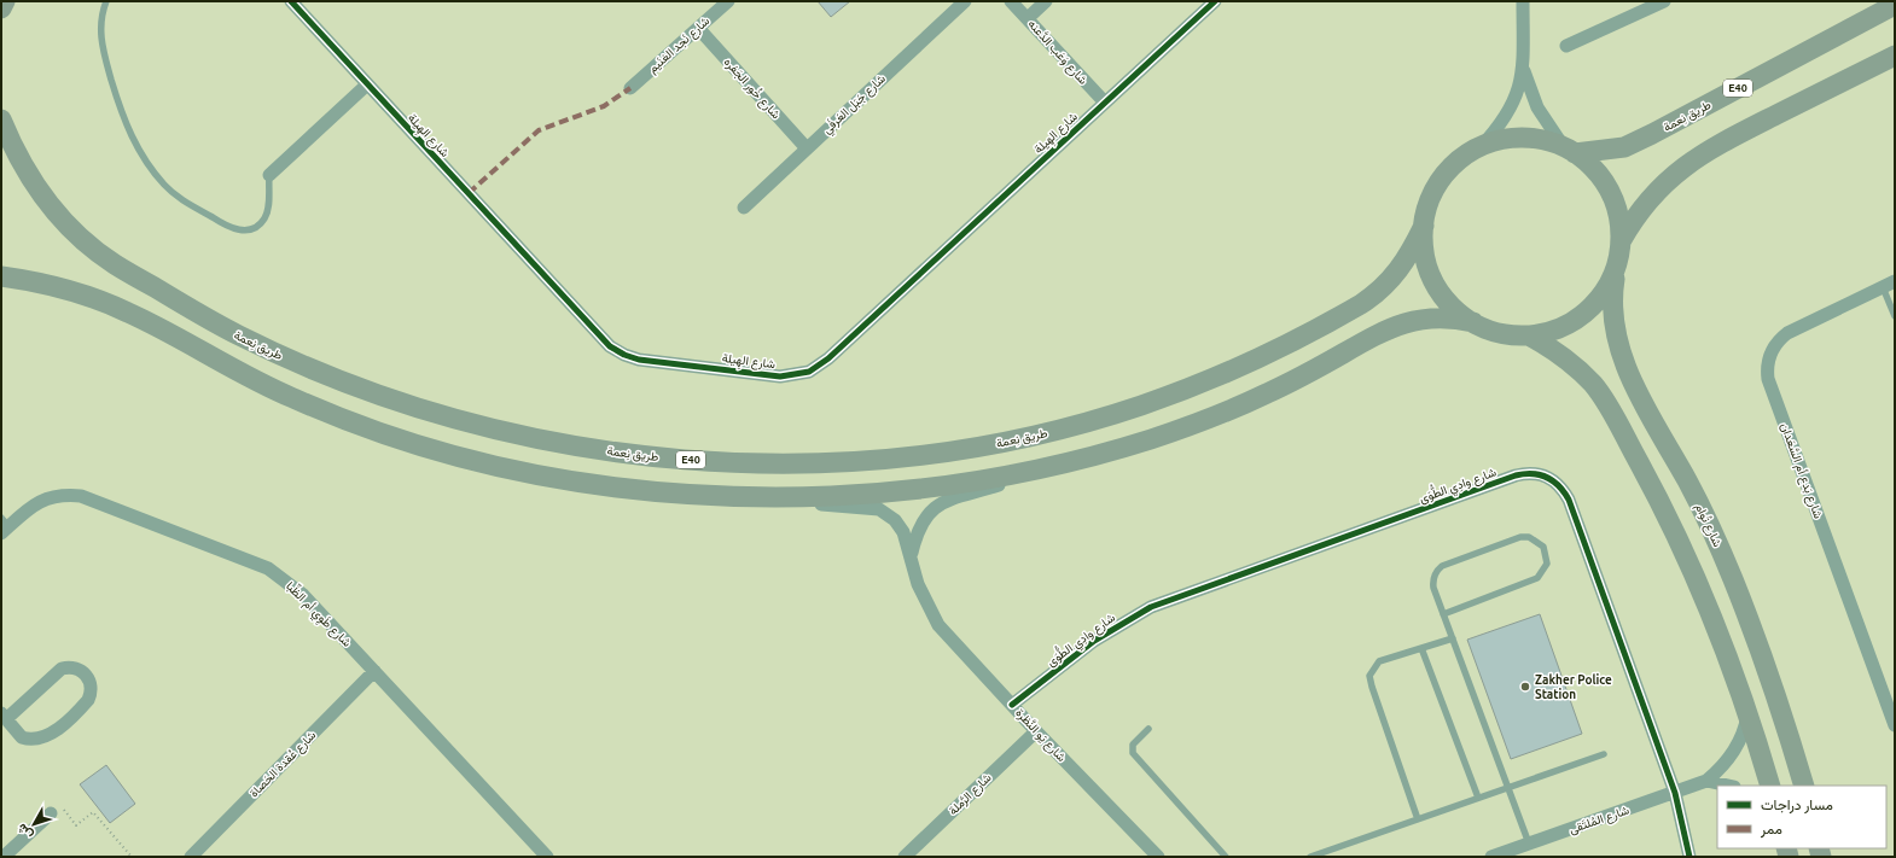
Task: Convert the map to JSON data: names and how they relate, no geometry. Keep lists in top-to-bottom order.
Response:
{
  "streets": {
    "main road": ["E40", "طريق نِعمة", "شارع تُوام"],
    "street": [
      "شارع نَجد الغنَيم",
      "شارع وَعَب الدَّعنه",
      "شارع خُور الجَفره",
      "شارع جَبَل العَرفَي",
      "شارع الهِيلة",
      "شارع بَدع أم السَّعَدان",
      "شارع وادِي الطُّوَى",
      "شارع طَوِي أم الظِّبا",
      "شارع يَو النَّظرة",
      "شارع عُقدة الحَصاة",
      "شارع الرَّملة",
      "شارع المُلتَقى"
    ]
  },
  "crossings": [
    ["شارع نَجد الغنَيم", "شارع خُور الجَفره"],
    ["شارع وَعَب الدَّعنه", "شارع الهِيلة"],
    ["شارع خُور الجَفره", "شارع جَبَل العَرفَي"],
    ["شارع وادِي الطُّوَى", "شارع يَو النَّظرة"],
    ["شارع وادِي الطُّوَى", "شارع المُلتَقى"],
    ["شارع طَوِي أم الظِّبا", "شارع عُقدة الحَصاة"],
    ["شارع يَو النَّظرة", "شارع الرَّملة"]
  ],
  "places": ["Zakher Police Station"],
  "legend": ["مسار دراجات", "ممر"],
  "north": "bottom left"
}
